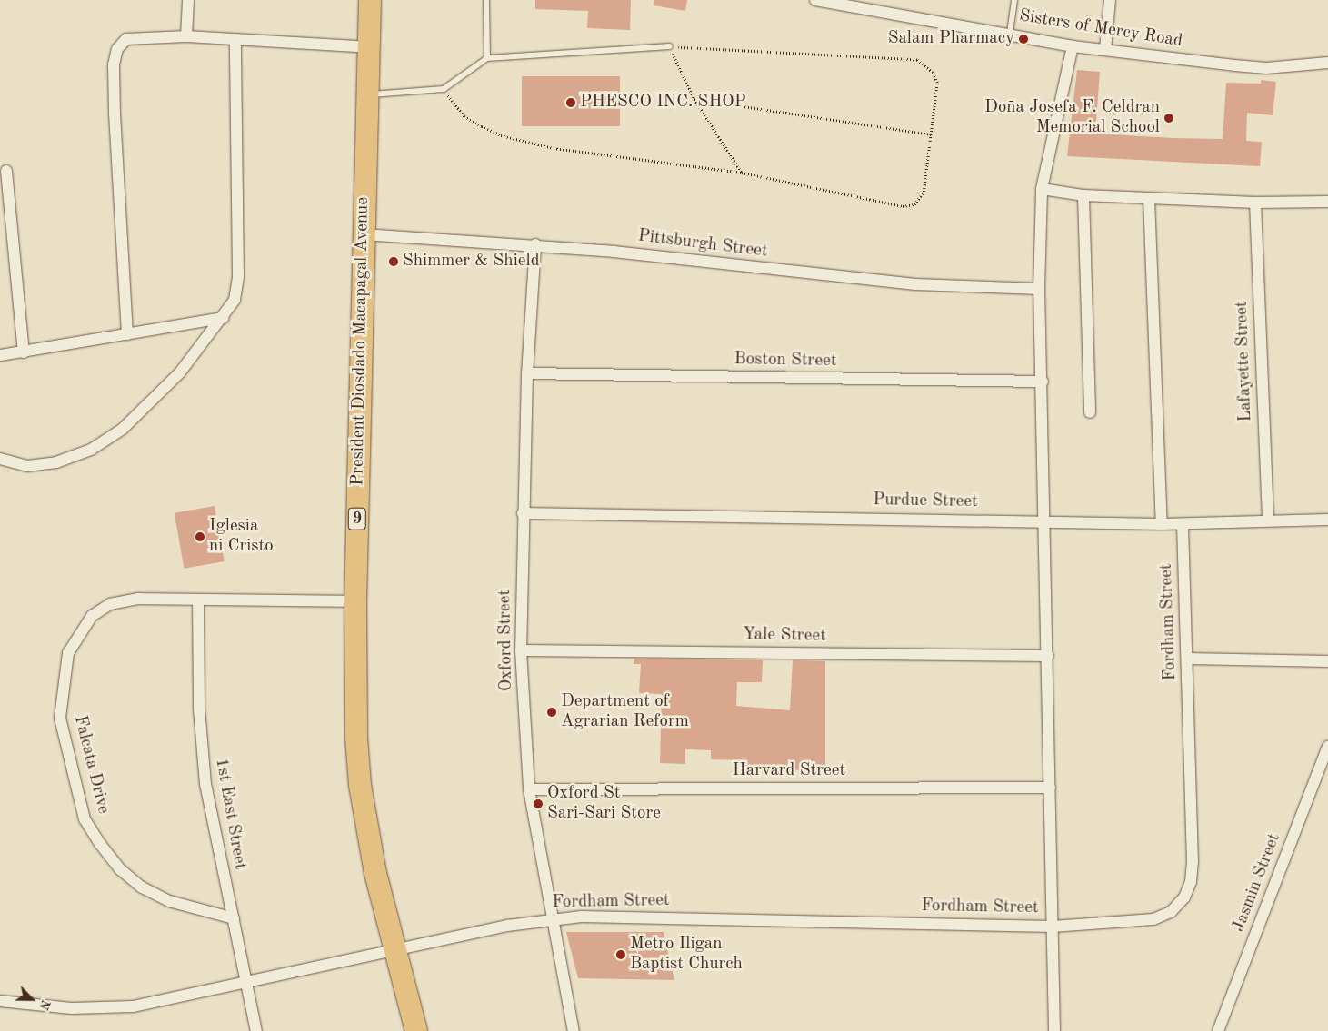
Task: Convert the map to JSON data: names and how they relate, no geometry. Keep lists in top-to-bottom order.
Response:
{
  "streets": {
    "highway": ["President Diosdado Macapagal Avenue", "9"],
    "street": [
      "Sisters of Mercy Road",
      "Pittsburgh Street",
      "Boston Street",
      "Lafayette Street",
      "Purdue Street",
      "Fordham Street",
      "Yale Street",
      "Oxford Street",
      "Falcata Drive",
      "Harvard Street",
      "1st East Street",
      "Jasmin Street"
    ]
  },
  "crossings": [
    ["Pittsburgh Street", "President Diosdado Macapagal Avenue"],
    ["Pittsburgh Street", "Oxford Street"],
    ["President Diosdado Macapagal Avenue", "Fordham Street"],
    ["President Diosdado Macapagal Avenue", "Falcata Drive"],
    ["Boston Street", "Oxford Street"],
    ["Lafayette Street", "Purdue Street"],
    ["Purdue Street", "Fordham Street"],
    ["Purdue Street", "Oxford Street"],
    ["Fordham Street", "Oxford Street"],
    ["Fordham Street", "1st East Street"],
    ["Yale Street", "Oxford Street"],
    ["Oxford Street", "Harvard Street"],
    ["Falcata Drive", "1st East Street"]
  ],
  "places": [
    "Salam Pharmacy",
    "PHESCO INC. SHOP",
    "Doña Josefa F. Celdran Memorial School",
    "Shimmer & Shield",
    "Iglesia ni Cristo",
    "Department of Agrarian Reform",
    "Oxford St Sari-Sari Store",
    "Metro Iligan Baptist Church"
  ],
  "north": "bottom right"
}
